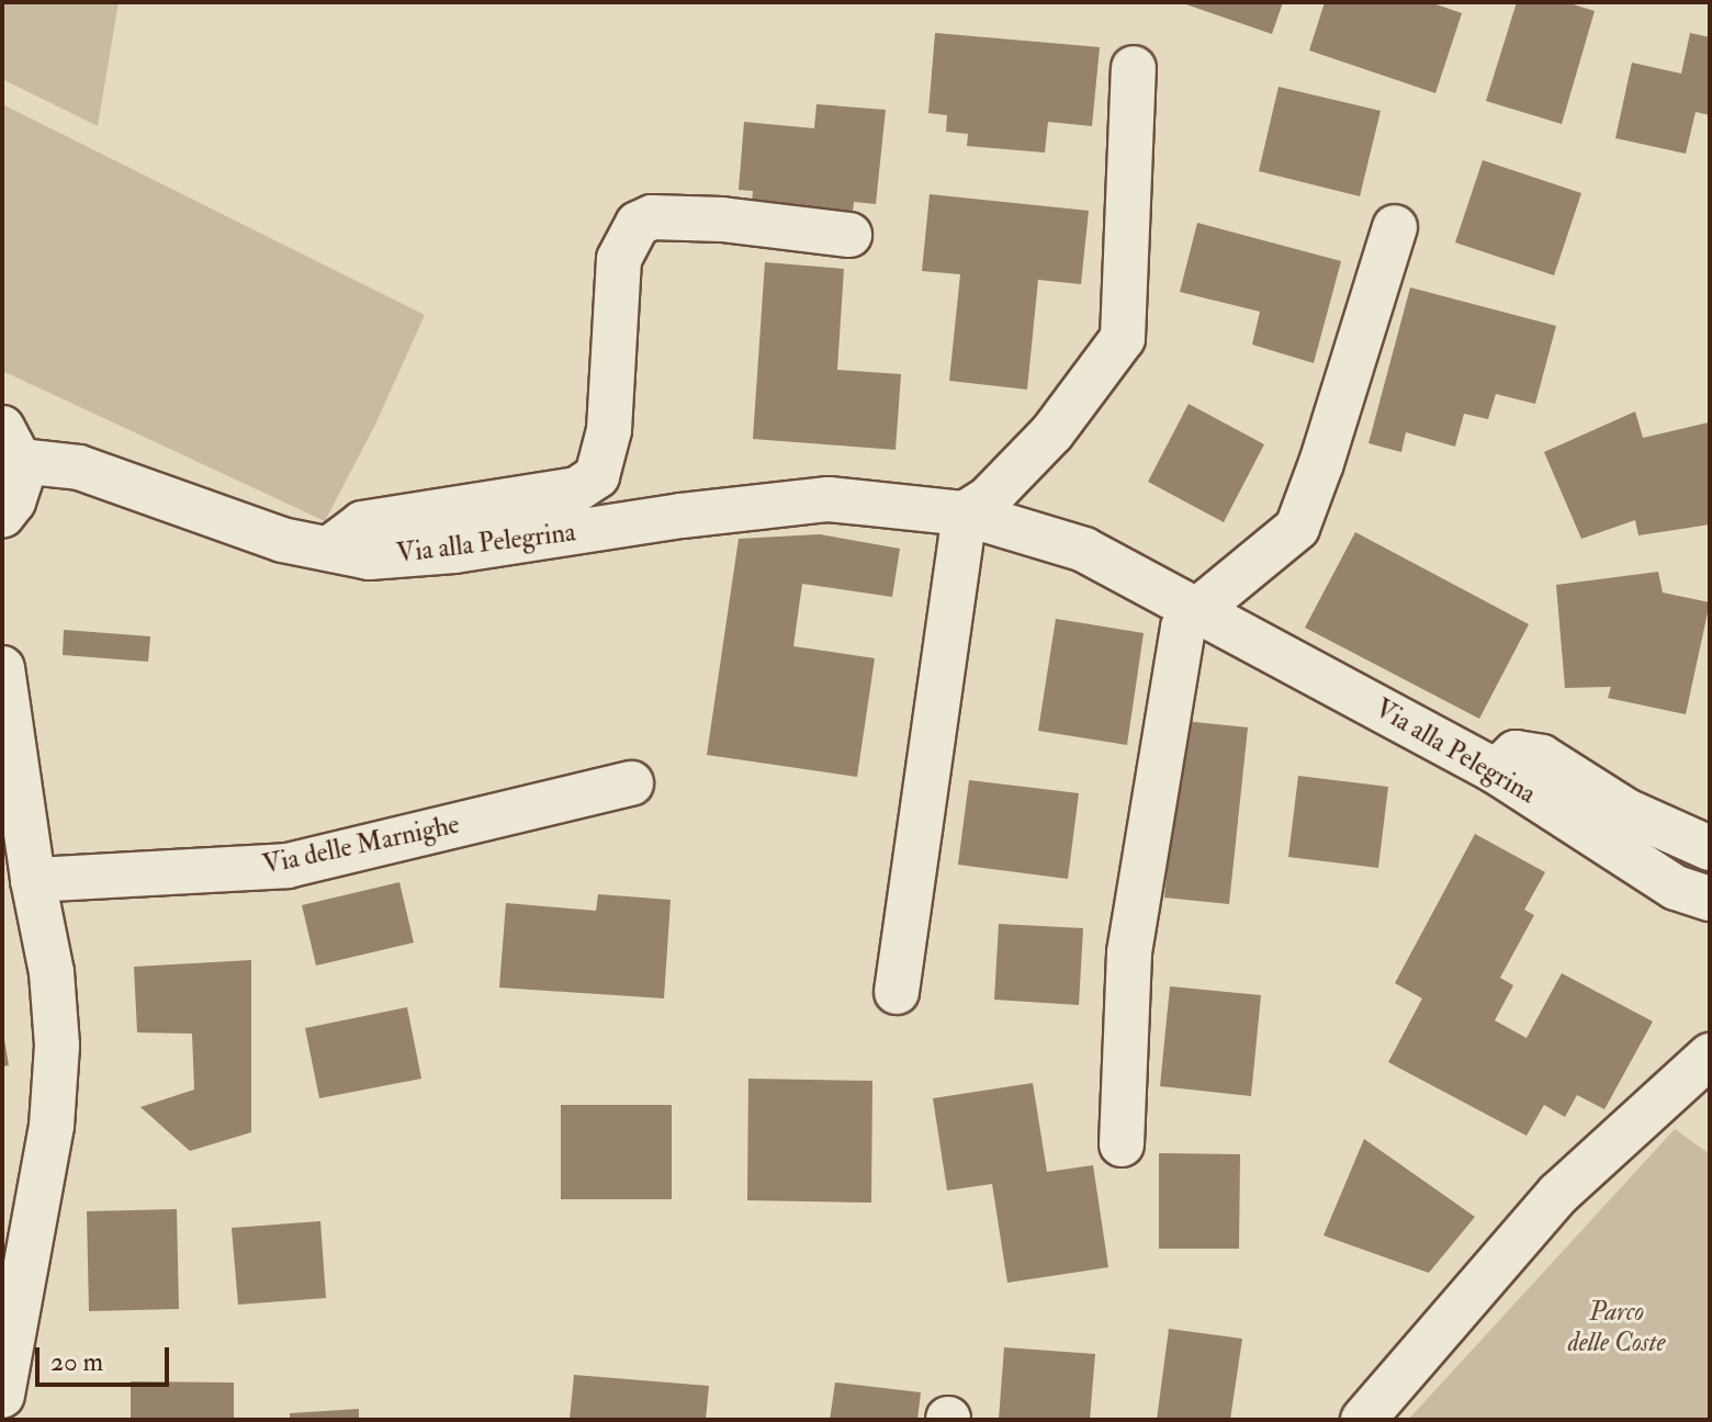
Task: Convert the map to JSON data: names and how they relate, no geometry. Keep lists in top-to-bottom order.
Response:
{
  "streets": {
    "street": ["Via alla Pelegrina", "Via delle Marnighe"]
  },
  "parks": ["Parco delle Coste"],
  "scale_bar": "20 m"
}
